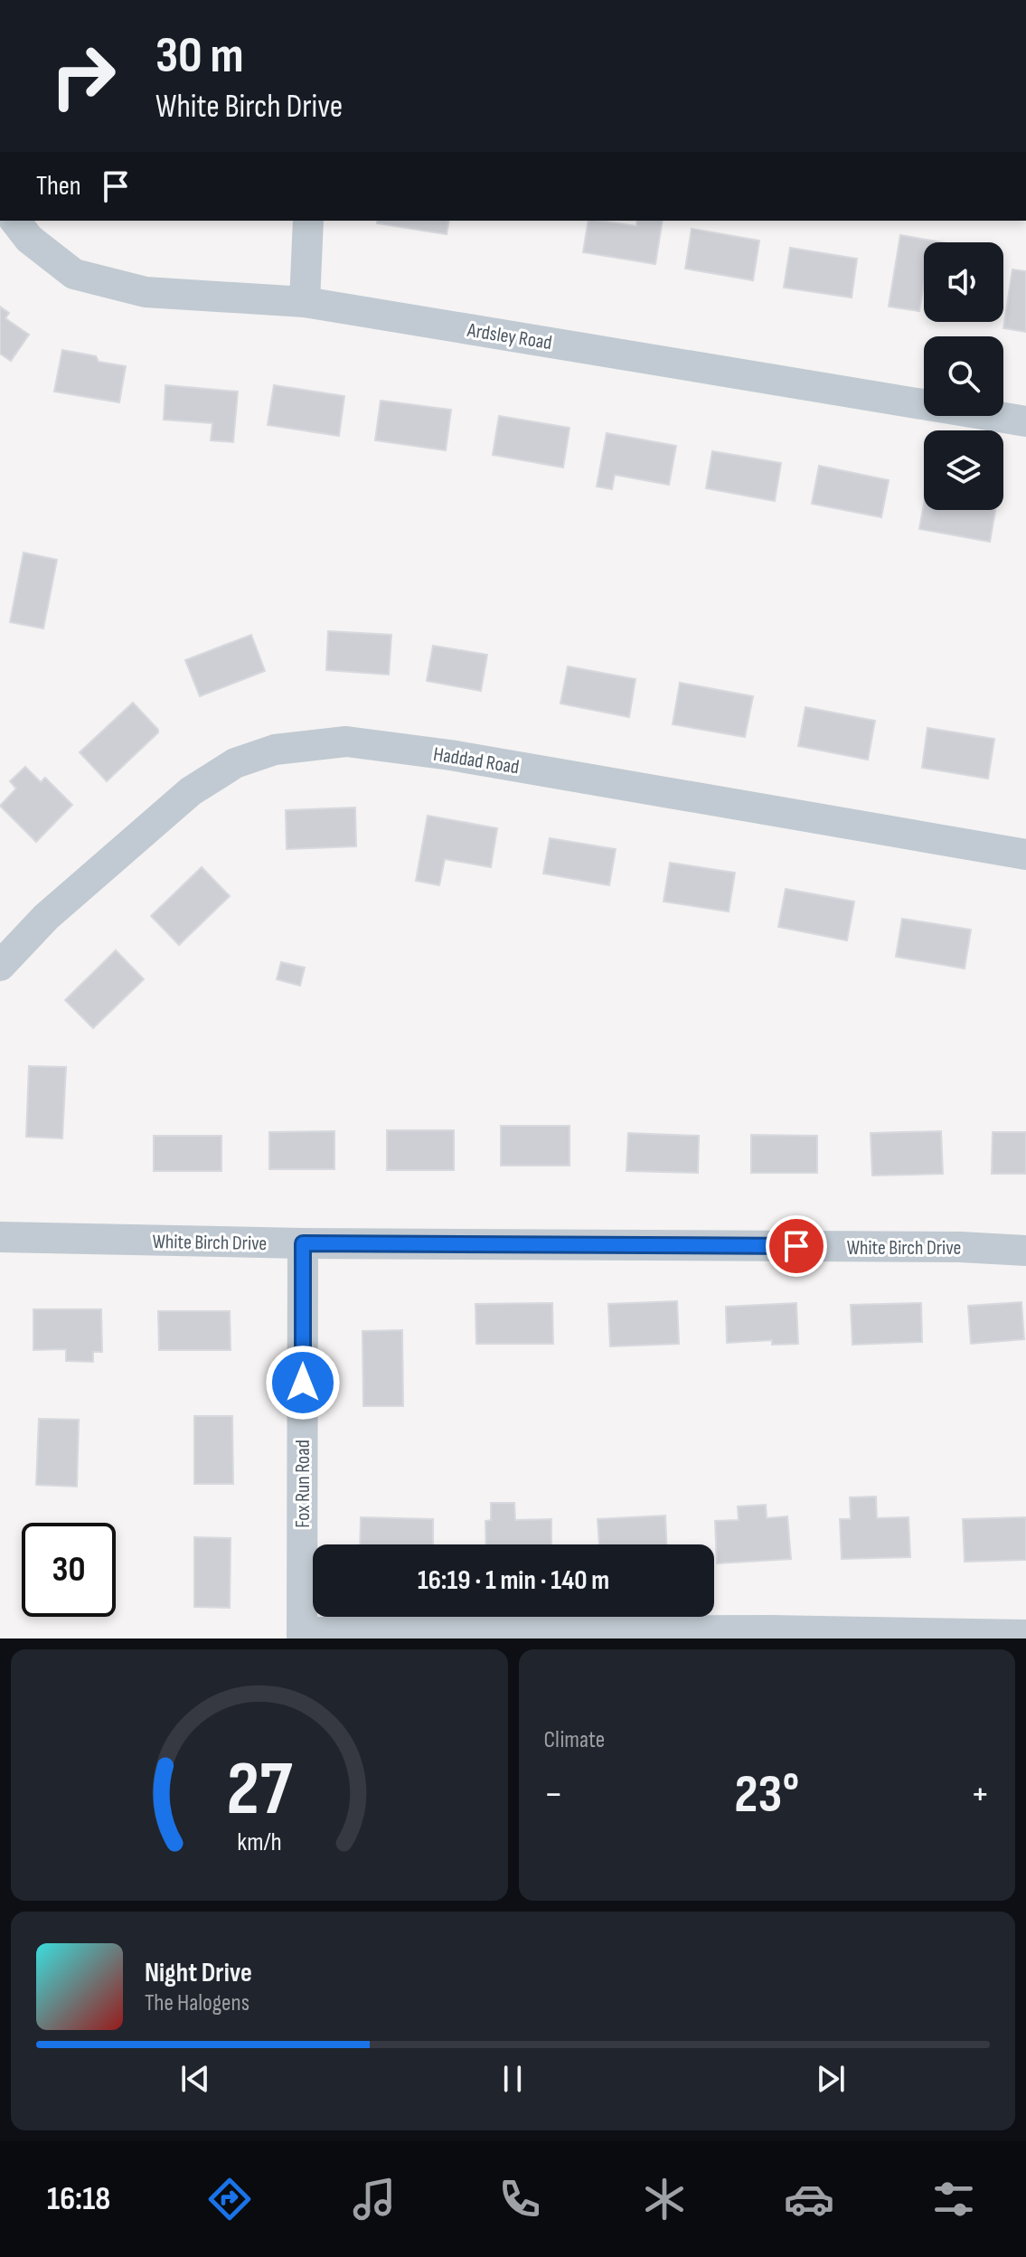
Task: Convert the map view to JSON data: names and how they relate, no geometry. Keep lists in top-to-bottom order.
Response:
{
  "streets": {
    "street": [
      "Ardsley Road",
      "Haddad Road",
      "White Birch Drive",
      "Fox Run Road"
    ]
  },
  "crossings": [
    ["White Birch Drive", "Fox Run Road"]
  ],
  "page": {
    "turn": ["30 m", "White Birch Drive"],
    "then": "Then",
    "limit": "30",
    "trip": "16:19 · 1 min · 140 m",
    "tile": "Climate",
    "heat": ["−", "23°", "+"],
    "song": ["Night Drive", "The Halogens"],
    "tabs": "16:18",
    "gauge": ["27", "km/h"]
  }
}
